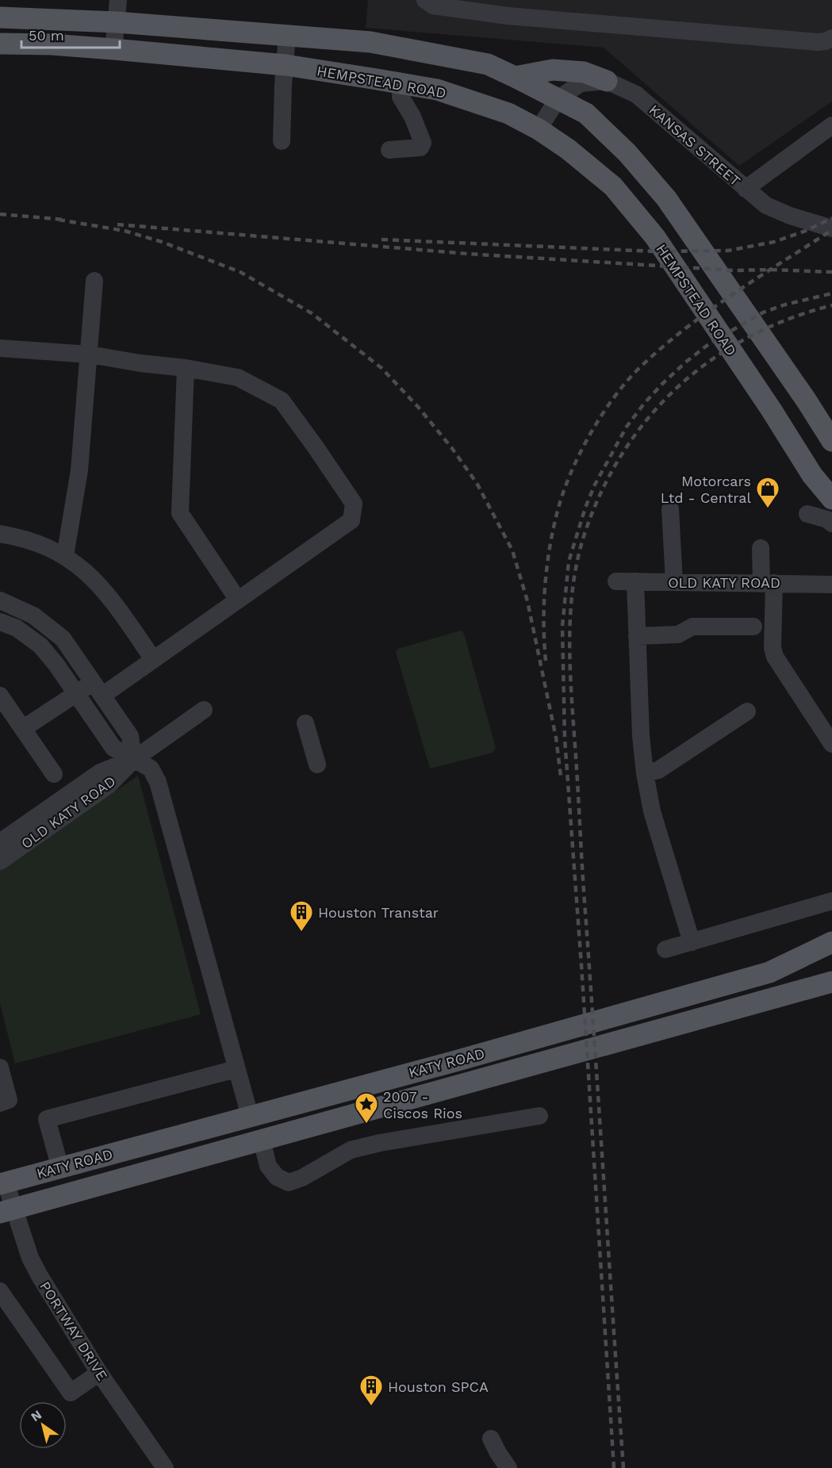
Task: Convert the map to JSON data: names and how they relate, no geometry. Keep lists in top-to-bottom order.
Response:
{
  "streets": {
    "main road": ["HEMPSTEAD ROAD", "KATY ROAD"],
    "street": ["KANSAS STREET", "OLD KATY ROAD", "PORTWAY DRIVE"]
  },
  "crossings": [
    ["KATY ROAD", "PORTWAY DRIVE"]
  ],
  "places": {
    "shop": ["Motorcars Ltd - Central"],
    "building": ["Houston Transtar", "Houston SPCA"],
    "place": ["2007 - Ciscos Rios"]
  },
  "scale_bar": "50 m",
  "north": "top left"
}
